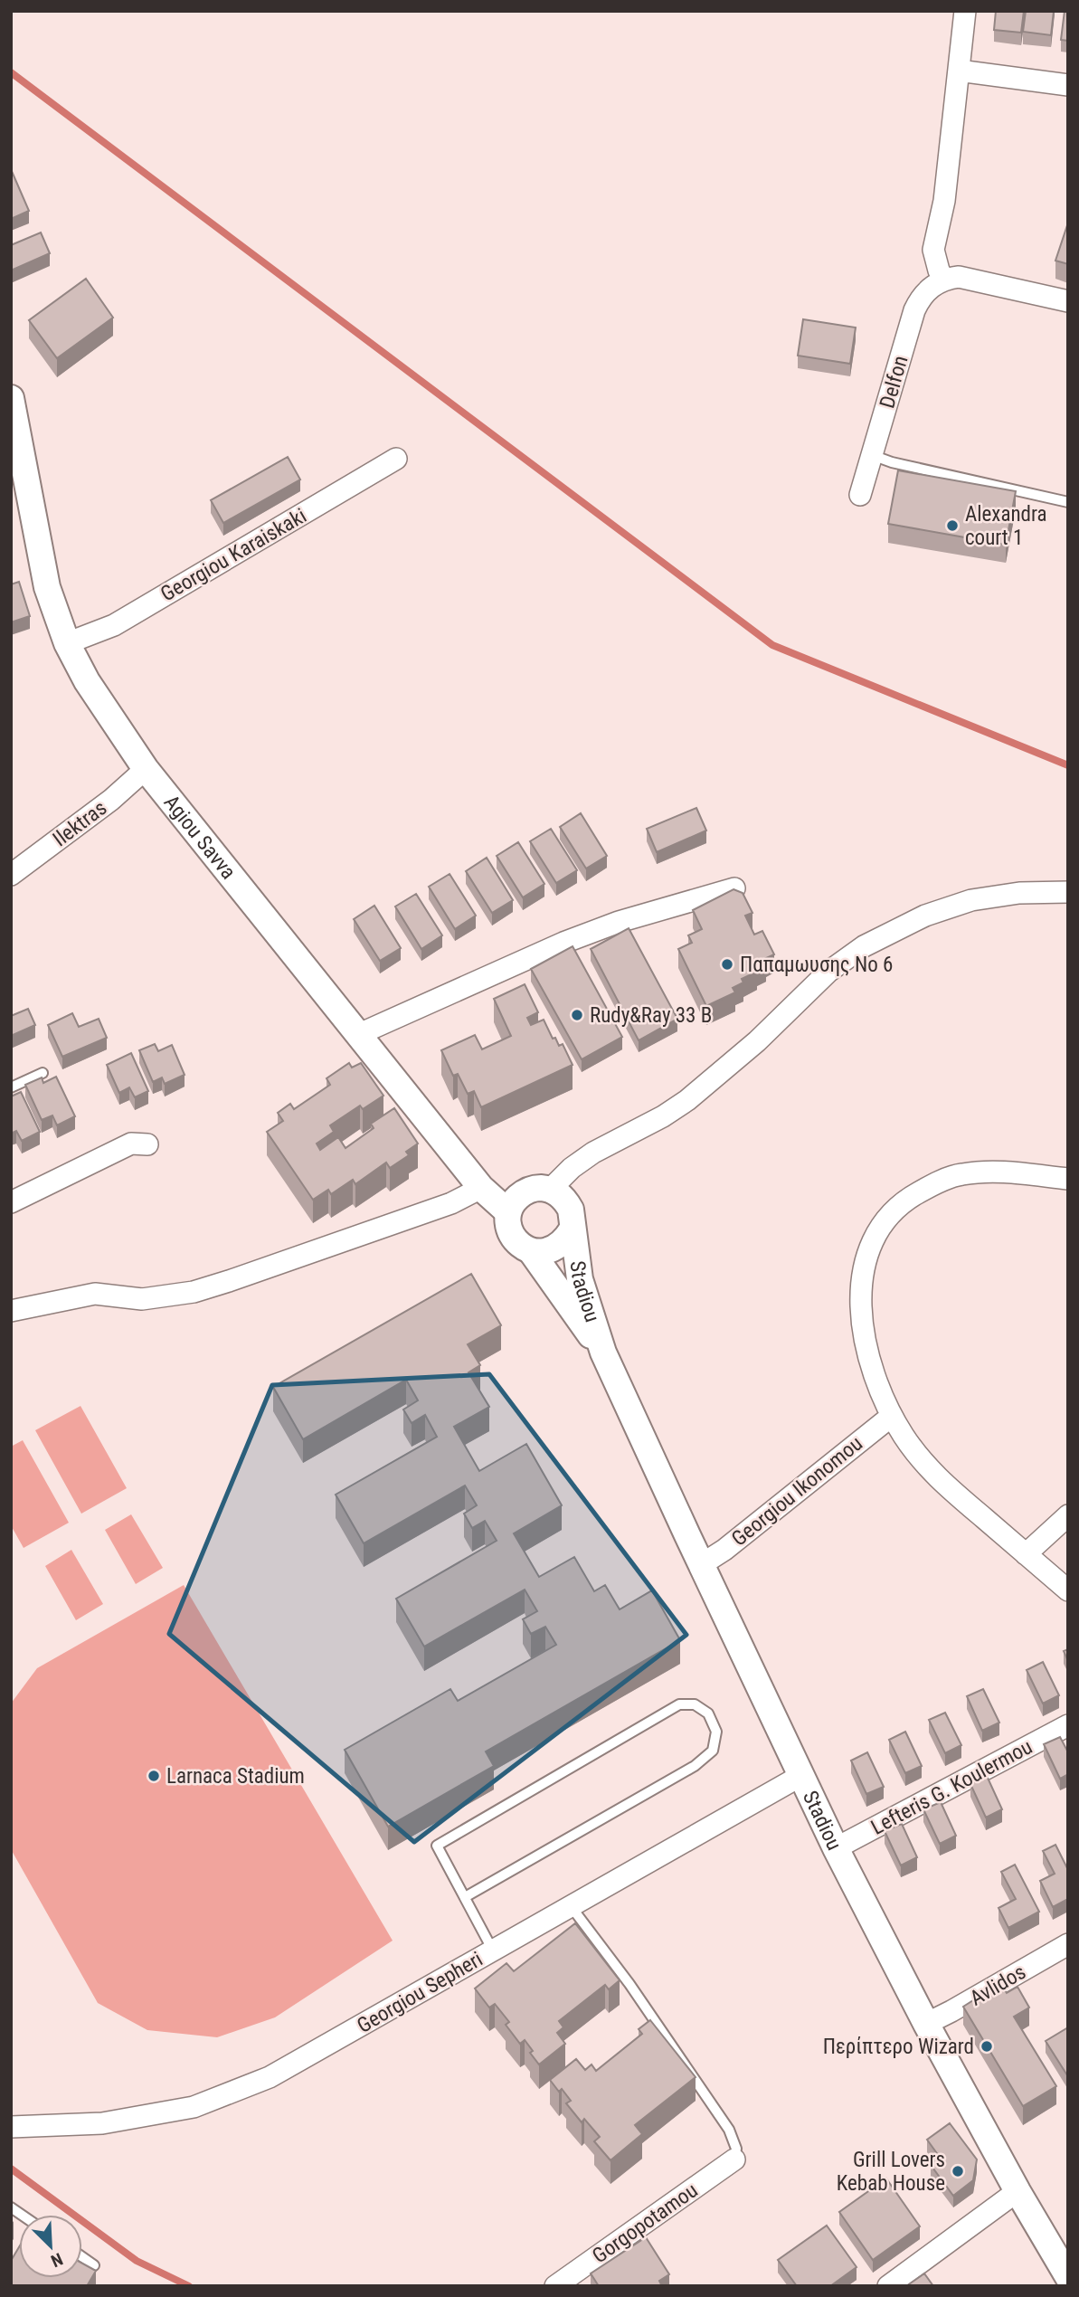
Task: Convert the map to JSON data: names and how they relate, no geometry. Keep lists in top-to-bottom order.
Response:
{
  "streets": {
    "street": [
      "Delfon",
      "Georgiou Karaiskaki",
      "Ilektras",
      "Agiou Savva",
      "Stadiou",
      "Georgiou Ikonomou",
      "Lefteris G. Koulermou",
      "Avlidos",
      "Georgiou Sepheri",
      "Gorgopotamou"
    ]
  },
  "crossings": [
    ["Georgiou Karaiskaki", "Agiou Savva"],
    ["Ilektras", "Agiou Savva"],
    ["Agiou Savva", "Stadiou"],
    ["Stadiou", "Georgiou Ikonomou"],
    ["Stadiou", "Lefteris G. Koulermou"],
    ["Stadiou", "Avlidos"],
    ["Stadiou", "Georgiou Sepheri"]
  ],
  "places": [
    "Alexandra court 1",
    "Παπαμωυσης No 6",
    "Rudy&Ray 33 B",
    "Larnaca Stadium",
    "Περίπτερο Wizard",
    "Grill Lovers Kebab House"
  ],
  "north": "bottom right"
}
